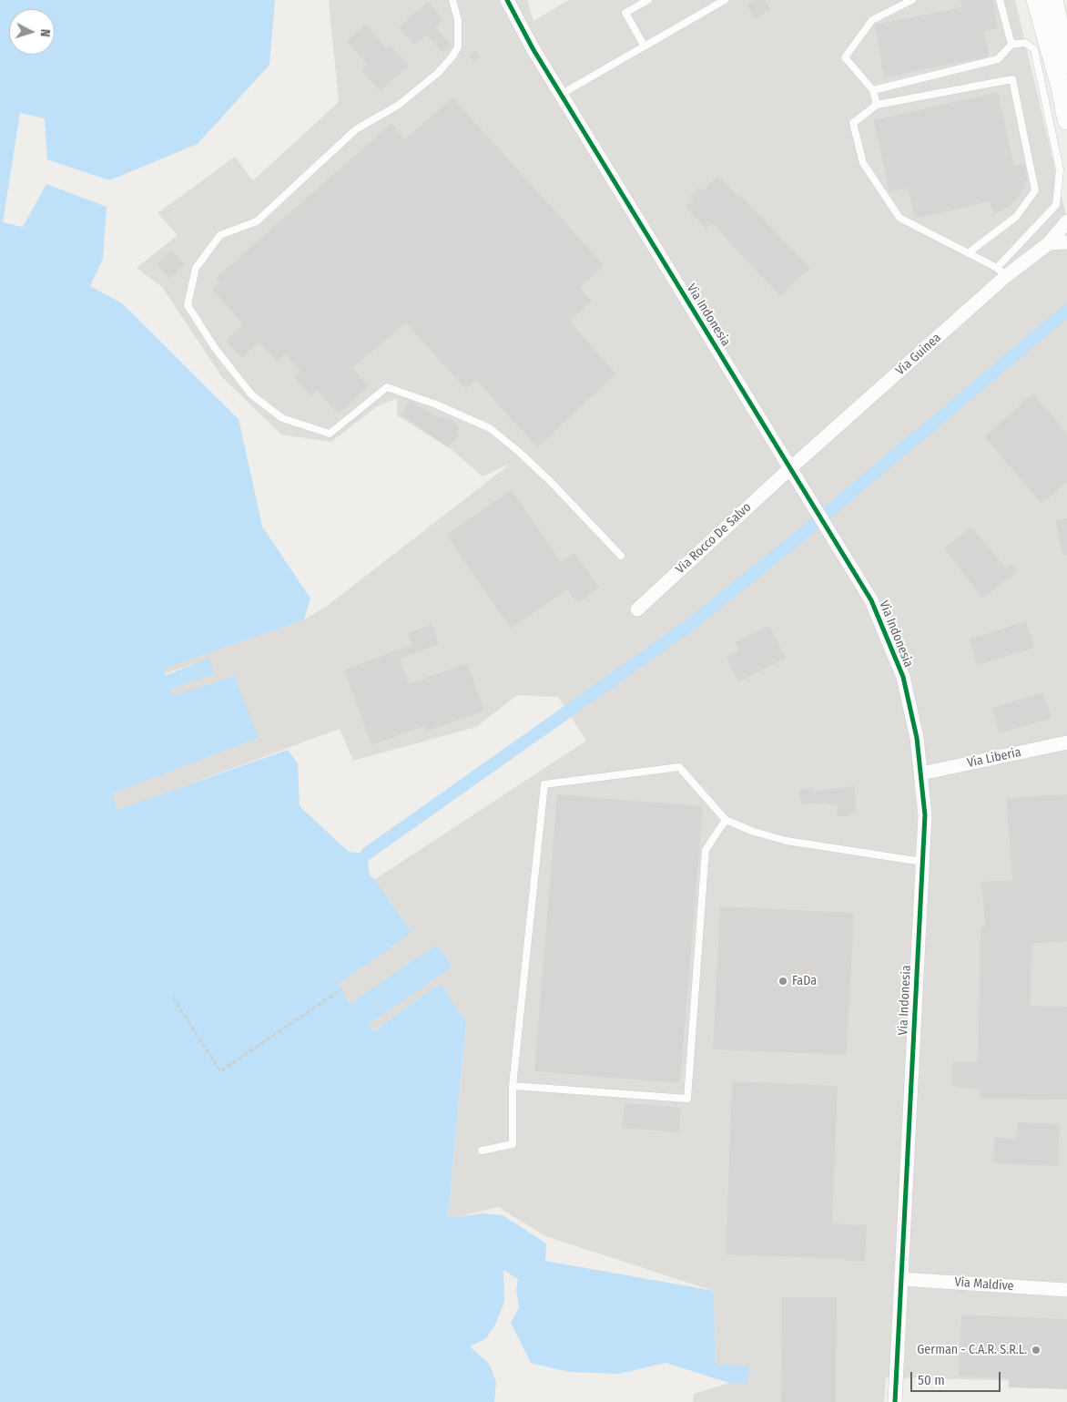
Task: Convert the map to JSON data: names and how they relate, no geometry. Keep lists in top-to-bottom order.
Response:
{
  "streets": {
    "street": [
      "Via Indonesia",
      "Via Guinea",
      "Via Rocco De Salvo",
      "Via Liberia",
      "Via Maldive"
    ]
  },
  "crossings": [
    ["Via Indonesia", "Via Guinea"],
    ["Via Indonesia", "Via Rocco De Salvo"],
    ["Via Indonesia", "Via Liberia"],
    ["Via Indonesia", "Via Maldive"],
    ["Via Guinea", "Via Rocco De Salvo"]
  ],
  "places": ["FaDa", "German - C.A.R. S.R.L."],
  "scale_bar": "50 m",
  "north": "right"
}
